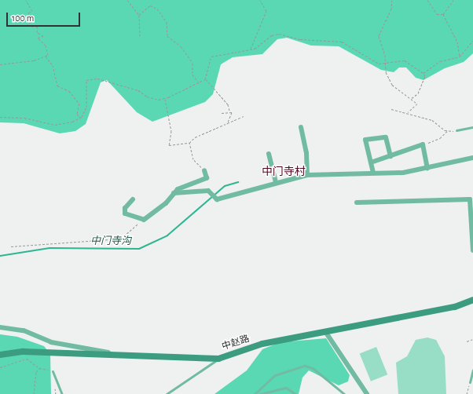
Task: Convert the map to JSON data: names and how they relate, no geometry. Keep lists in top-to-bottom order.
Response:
{
  "streets": {
    "street": ["中赵路"]
  },
  "districts": ["中门寺村"],
  "water": ["中门寺沟"],
  "scale_bar": "100 m"
}
